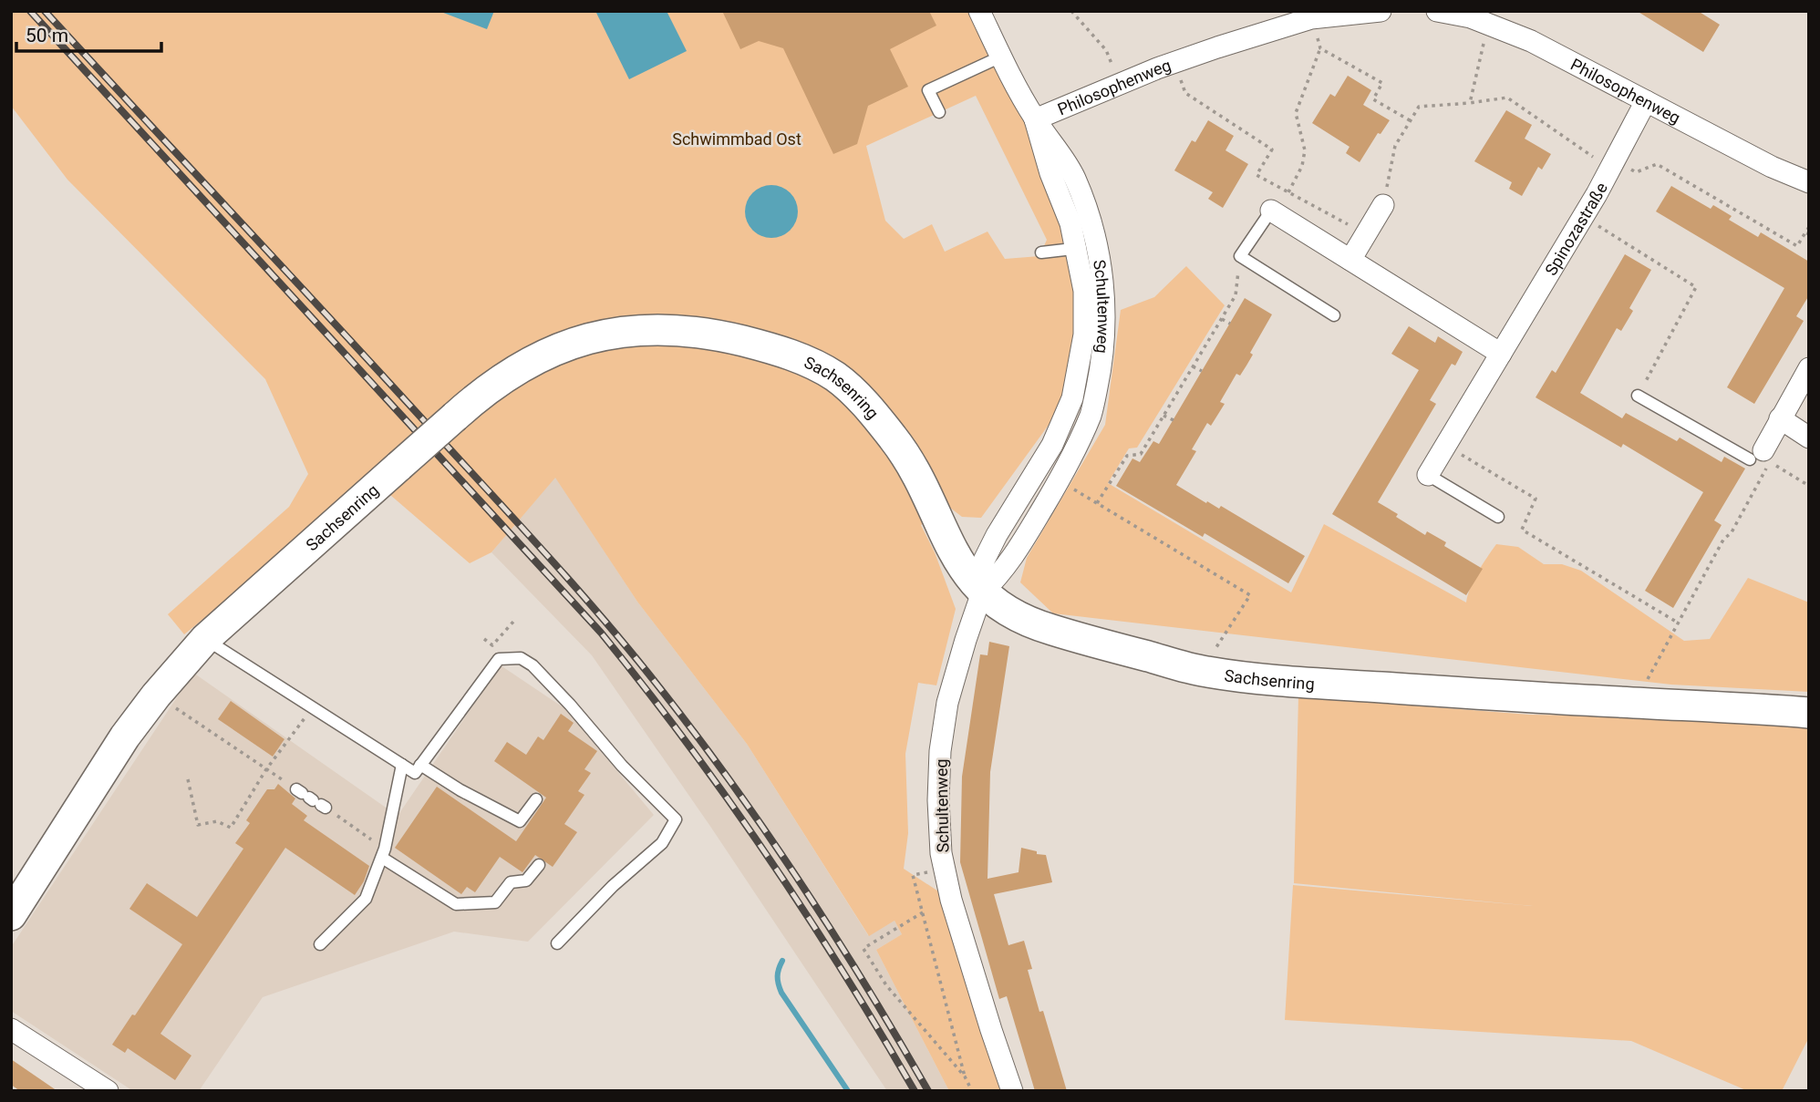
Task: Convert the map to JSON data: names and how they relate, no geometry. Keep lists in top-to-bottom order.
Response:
{
  "streets": {
    "street": [
      "Philosophenweg",
      "Spinozastraße",
      "Schultenweg",
      "Sachsenring"
    ]
  },
  "crossings": [
    ["Philosophenweg", "Spinozastraße"],
    ["Philosophenweg", "Schultenweg"],
    ["Schultenweg", "Sachsenring"]
  ],
  "parks": ["Schwimmbad Ost"],
  "scale_bar": "50 m"
}
